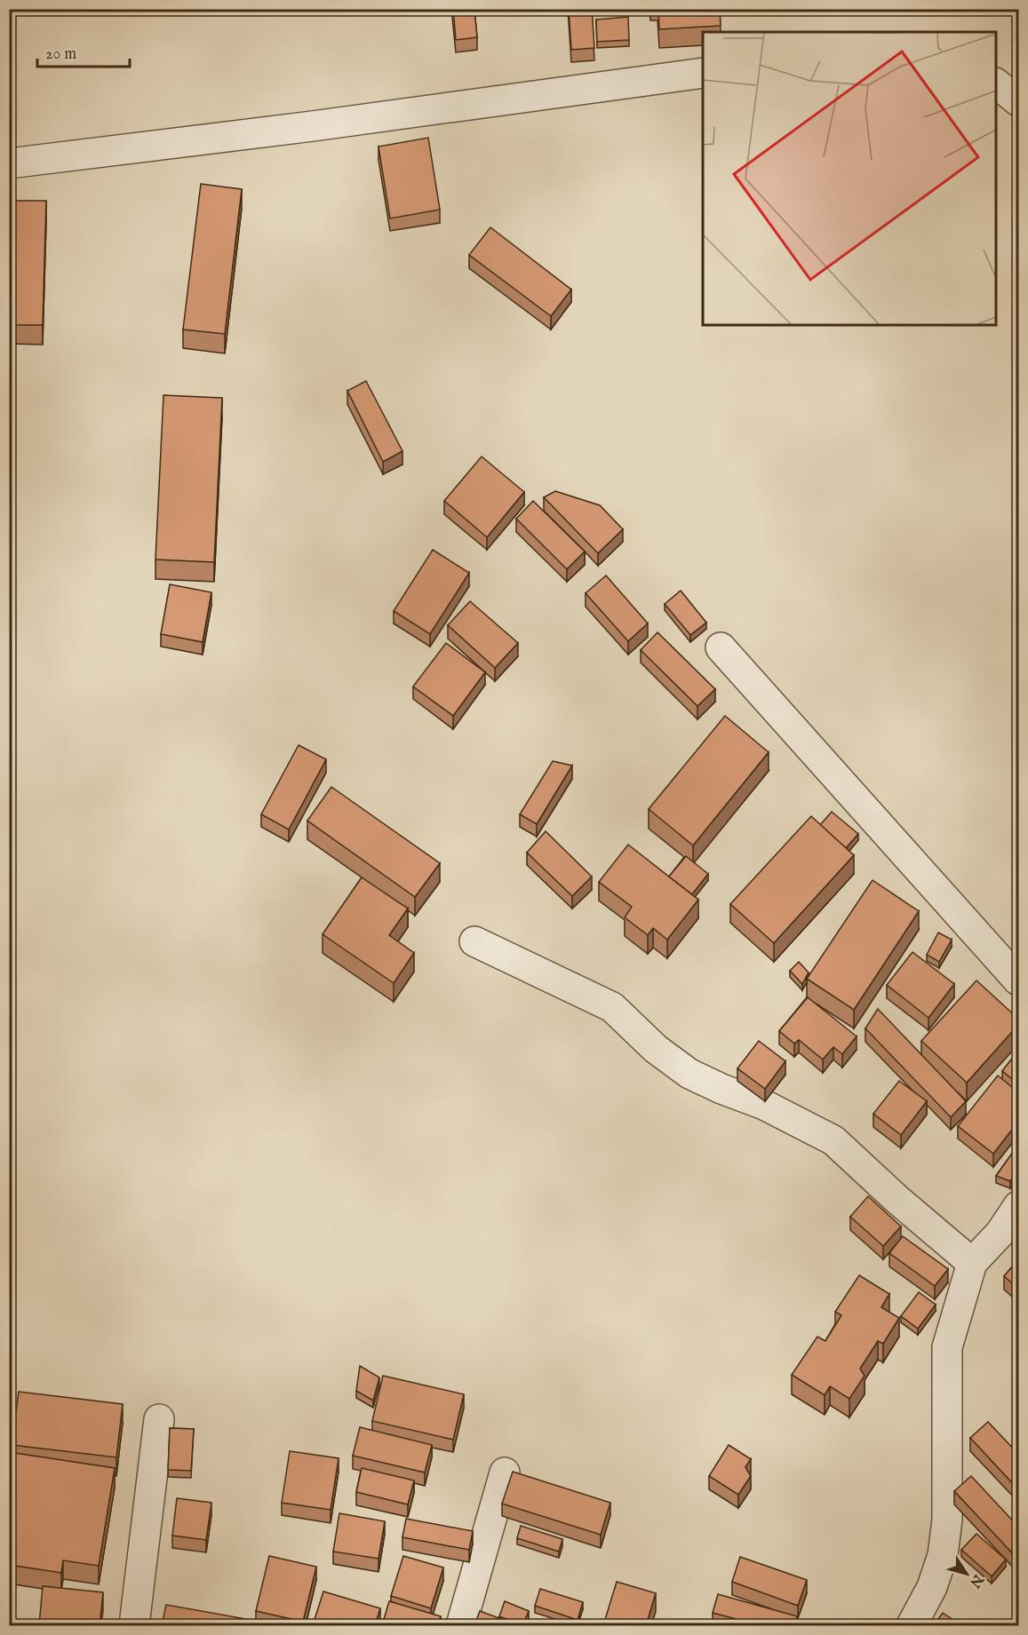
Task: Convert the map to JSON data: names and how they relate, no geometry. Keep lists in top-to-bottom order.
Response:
{
  "scale_bar": "20 m",
  "north": "bottom right"
}
